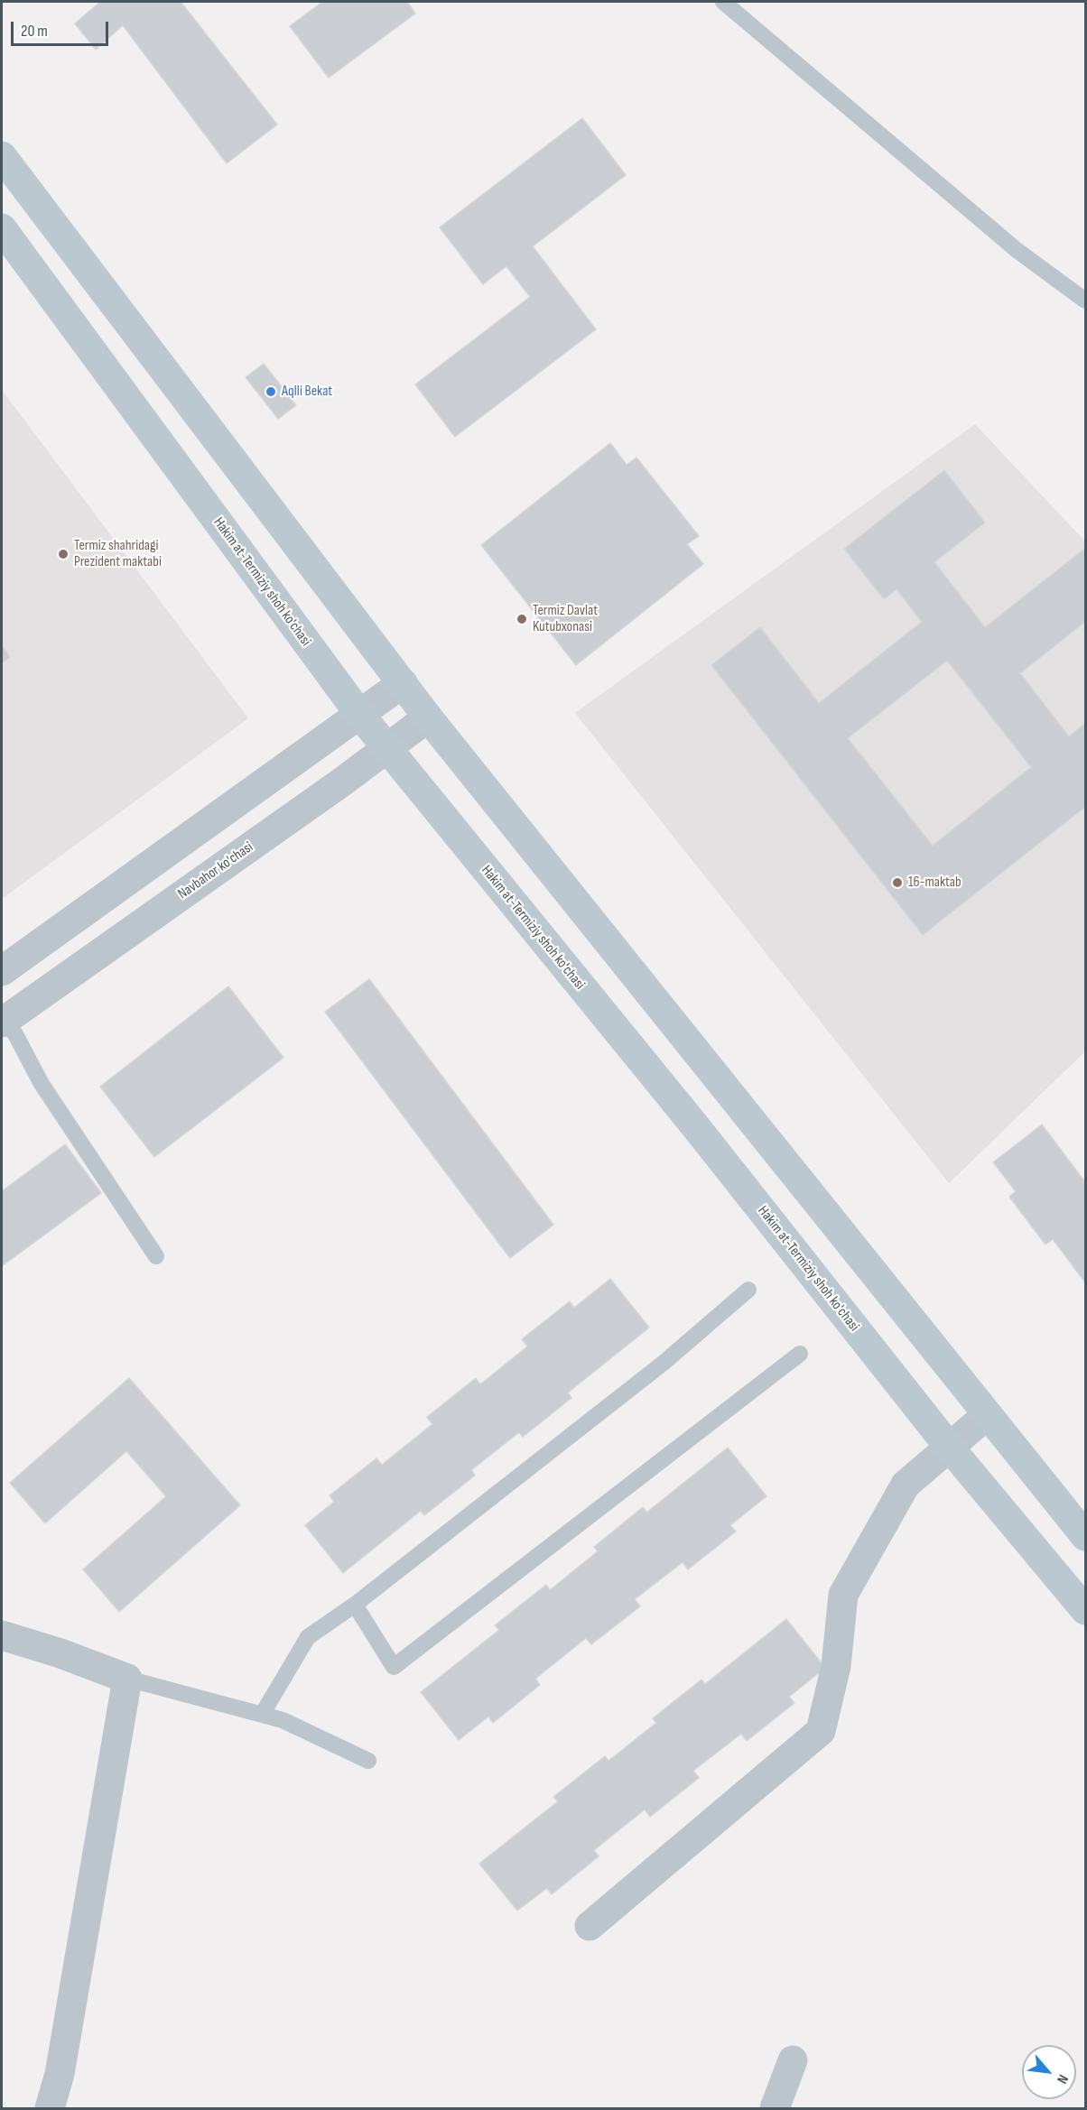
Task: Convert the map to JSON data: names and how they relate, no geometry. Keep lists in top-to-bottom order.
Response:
{
  "streets": {
    "main road": ["Hakim at-Termiziy shoh ko'chasi"],
    "street": ["Navbahor ko'chasi"]
  },
  "crossings": [
    ["Hakim at-Termiziy shoh ko'chasi", "Navbahor ko'chasi"]
  ],
  "places": [
    "Aqlli Bekat",
    "Termiz shahridagi Prezident maktabi",
    "Termiz Davlat Kutubxonasi",
    "16-maktab"
  ],
  "scale_bar": "20 m",
  "north": "bottom right"
}
